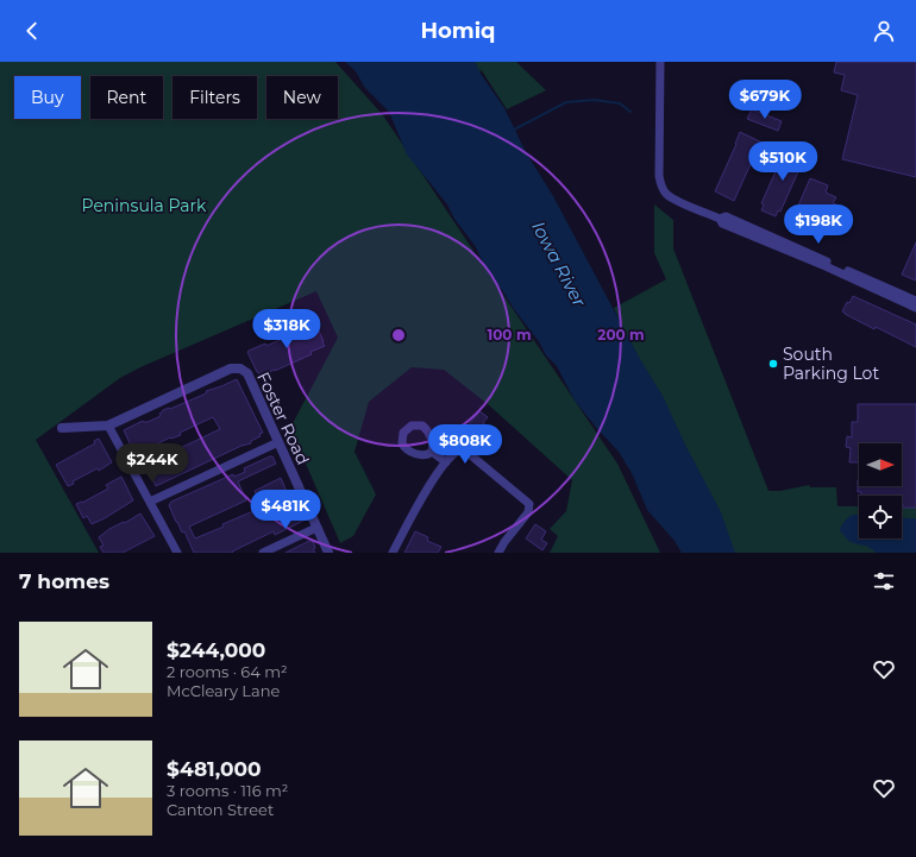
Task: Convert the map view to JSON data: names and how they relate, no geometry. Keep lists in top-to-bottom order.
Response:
{
  "streets": {
    "street": ["Foster Road"]
  },
  "water": ["Iowa River"],
  "parks": ["Peninsula Park"],
  "places": ["South Parking Lot"],
  "north": "right",
  "page": {
    "header": "Homiq",
    "chip": [
      "Buy",
      "Rent",
      "Filters",
      "New"
    ],
    "price": [
      "$679K",
      "$510K",
      "$198K",
      "$318K",
      "$808K",
      "$244K",
      "$481K"
    ],
    "heading": "7 homes",
    "list": [
      {
        "name": "$244,000",
        "note": "2 rooms · 64 m² · McCleary Lane"
      },
      {
        "name": "$481,000",
        "note": "3 rooms · 116 m² · Canton Street"
      }
    ]
  },
  "rings": ["100 m", "200 m"]
}
